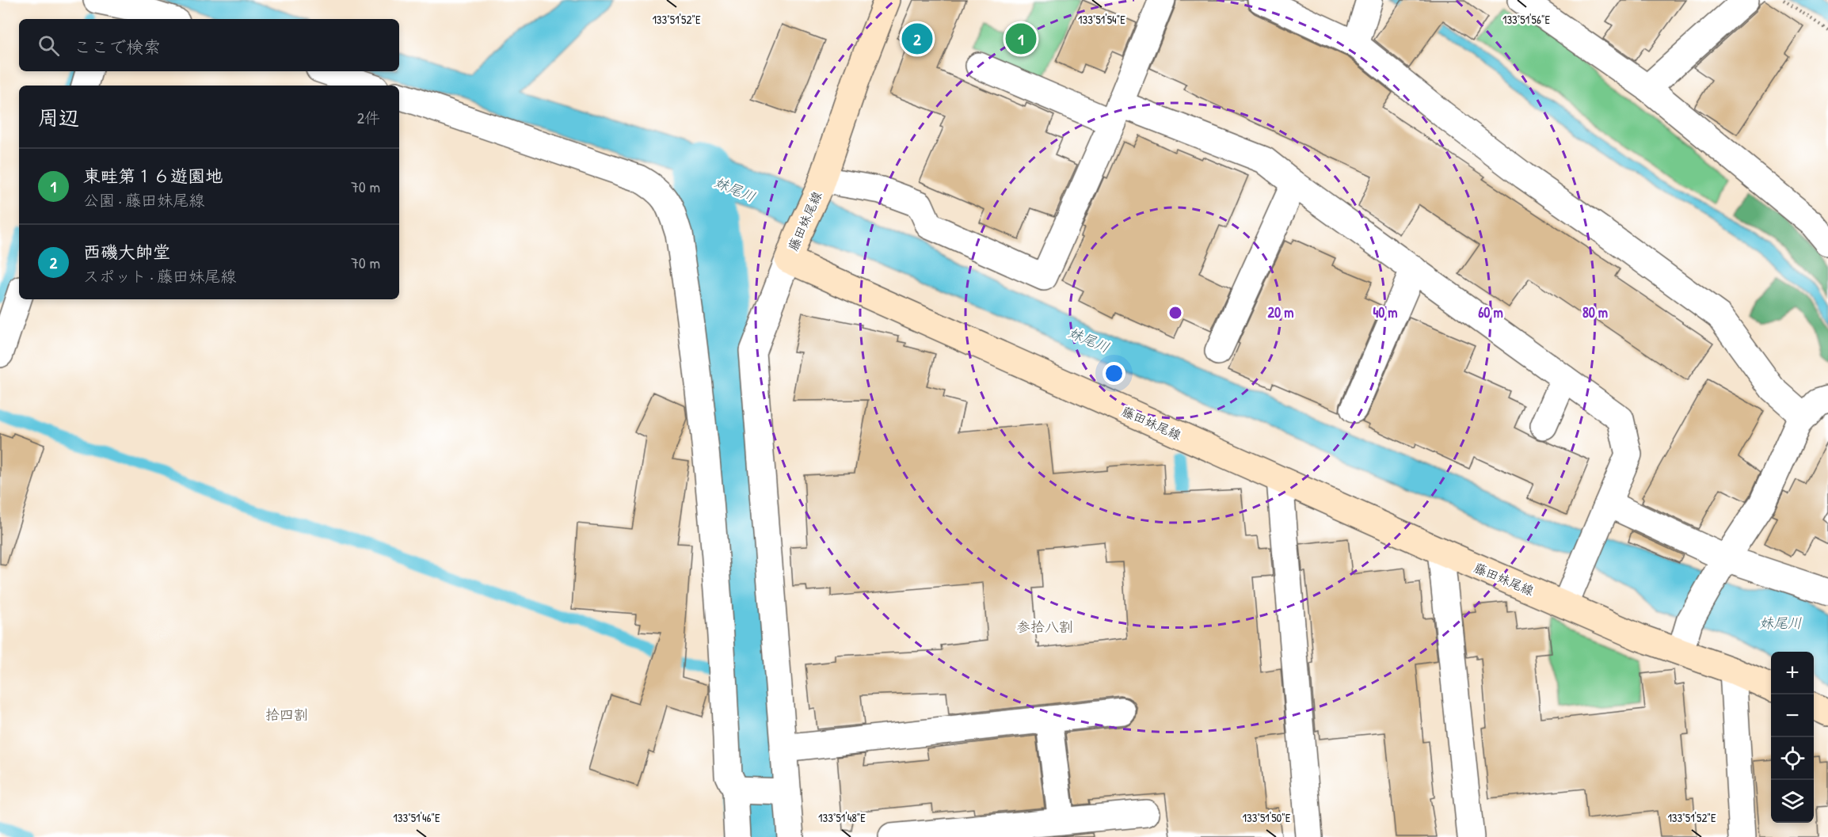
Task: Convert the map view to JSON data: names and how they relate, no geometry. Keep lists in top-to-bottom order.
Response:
{
  "streets": {
    "main road": ["藤田妹尾線"]
  },
  "districts": ["参拾八割", "拾四割"],
  "water": ["妹尾川"],
  "page": {
    "search": "ここで検索",
    "pins": ["1", "2"],
    "heading": ["周辺", "2件"],
    "list": [
      {
        "mark": "1",
        "name": "東畦第１６遊園地",
        "note": "公園 · 藤田妹尾線",
        "value": "70 m"
      },
      {
        "mark": "2",
        "name": "西磯大帥堂",
        "note": "スポット · 藤田妹尾線",
        "value": "70 m"
      }
    ],
    "map_buttons": ["+", "−"]
  },
  "coordinates": [
    "133°51'56\"E",
    "133°51'52\"E",
    "133°51'54\"E",
    "133°51'46\"E",
    "133°51'48\"E",
    "133°51'50\"E"
  ],
  "rings": [
    "20 m",
    "40 m",
    "60 m",
    "80 m"
  ]
}
